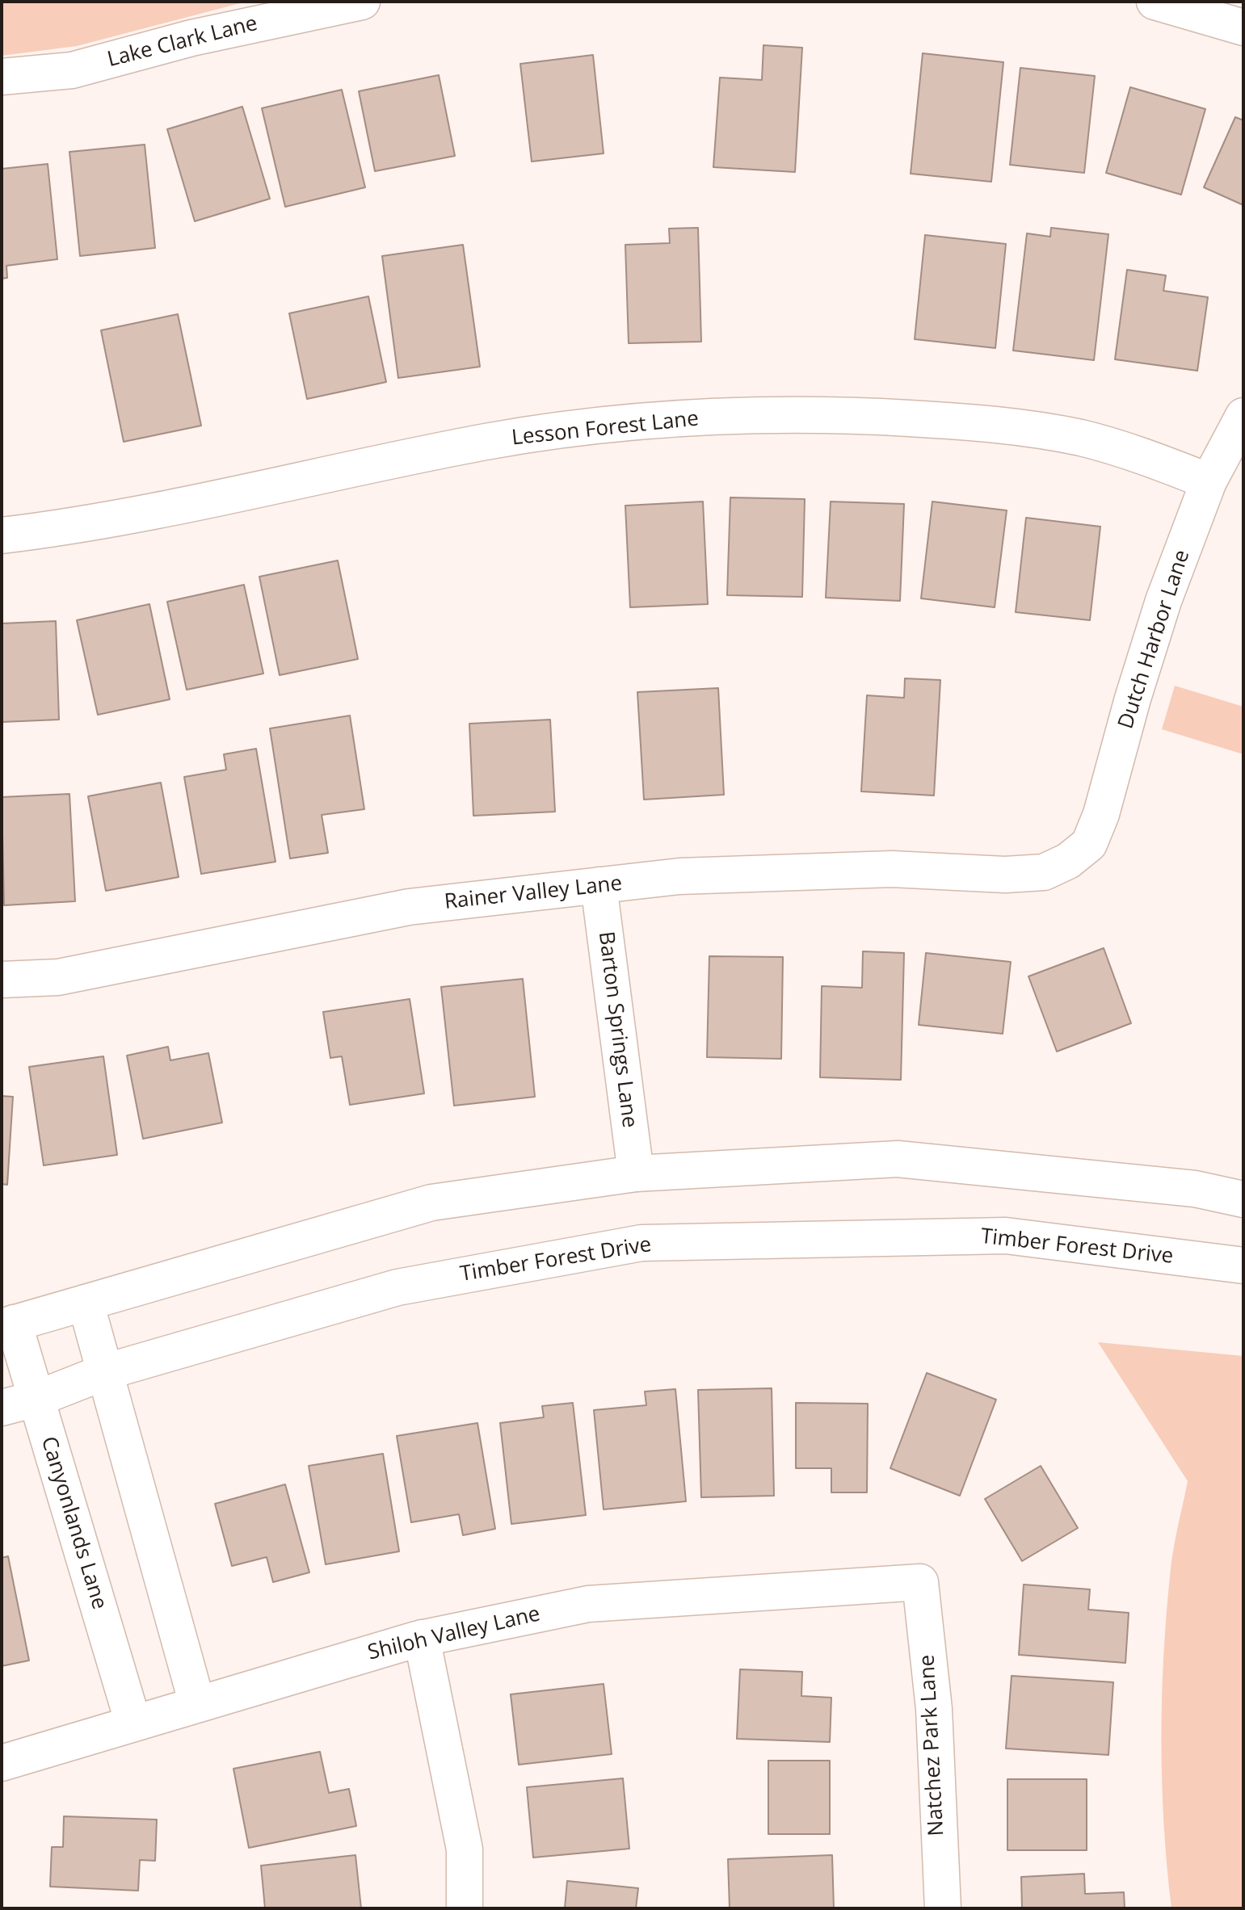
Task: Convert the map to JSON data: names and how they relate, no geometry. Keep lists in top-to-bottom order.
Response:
{
  "streets": {
    "street": [
      "Lake Clark Lane",
      "Lesson Forest Lane",
      "Dutch Harbor Lane",
      "Rainer Valley Lane",
      "Barton Springs Lane",
      "Timber Forest Drive",
      "Canyonlands Lane",
      "Shiloh Valley Lane",
      "Natchez Park Lane"
    ]
  },
  "crossings": [
    ["Lesson Forest Lane", "Dutch Harbor Lane"],
    ["Dutch Harbor Lane", "Rainer Valley Lane"],
    ["Rainer Valley Lane", "Barton Springs Lane"],
    ["Timber Forest Drive", "Canyonlands Lane"],
    ["Canyonlands Lane", "Shiloh Valley Lane"],
    ["Shiloh Valley Lane", "Natchez Park Lane"]
  ]
}
